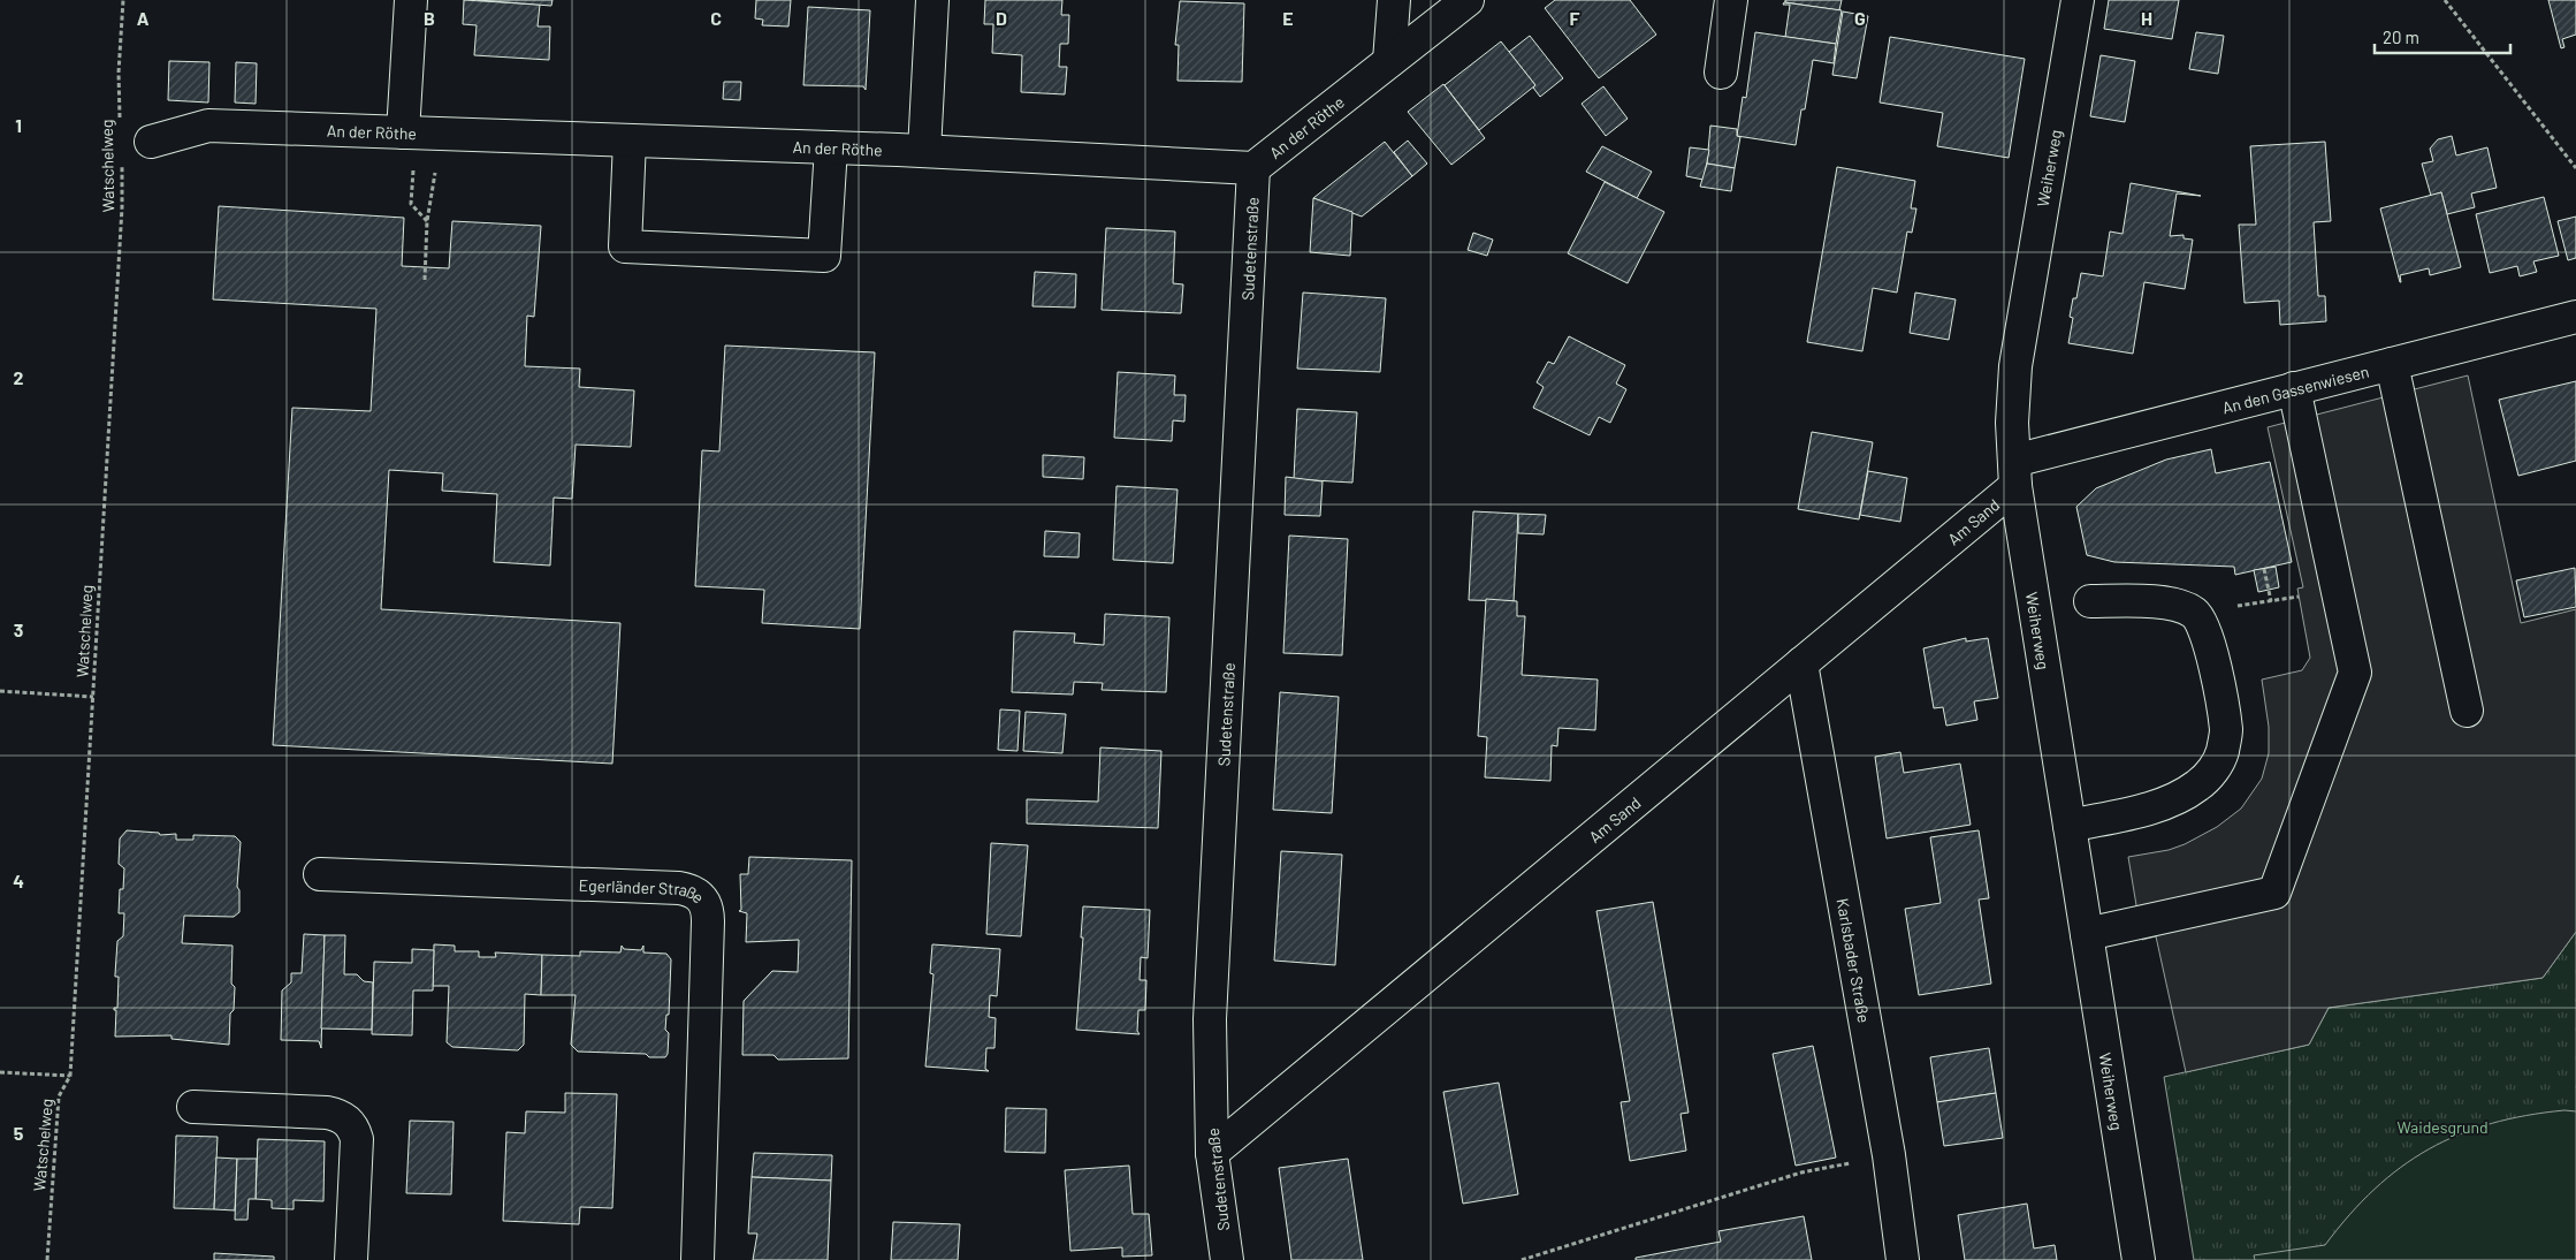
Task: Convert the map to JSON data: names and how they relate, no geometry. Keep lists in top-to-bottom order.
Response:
{
  "streets": {
    "street": [
      "An der Röthe",
      "Weiherweg",
      "Sudetenstraße",
      "An den Gassenwiesen",
      "Am Sand",
      "Egerländer Straße",
      "Karlsbader Straße"
    ],
    "path": ["Watschelweg"]
  },
  "crossings": [
    ["An der Röthe", "Sudetenstraße"],
    ["Weiherweg", "An den Gassenwiesen"],
    ["Weiherweg", "Am Sand"],
    ["Sudetenstraße", "Am Sand"],
    ["An den Gassenwiesen", "Am Sand"],
    ["Am Sand", "Karlsbader Straße"]
  ],
  "parks": ["Waidesgrund"],
  "scale_bar": "20 m",
  "grid": {
    "columns": [
      "A",
      "B",
      "C",
      "D",
      "E",
      "F",
      "G",
      "H"
    ],
    "rows": [
      "1",
      "2",
      "3",
      "4",
      "5"
    ]
  }
}
